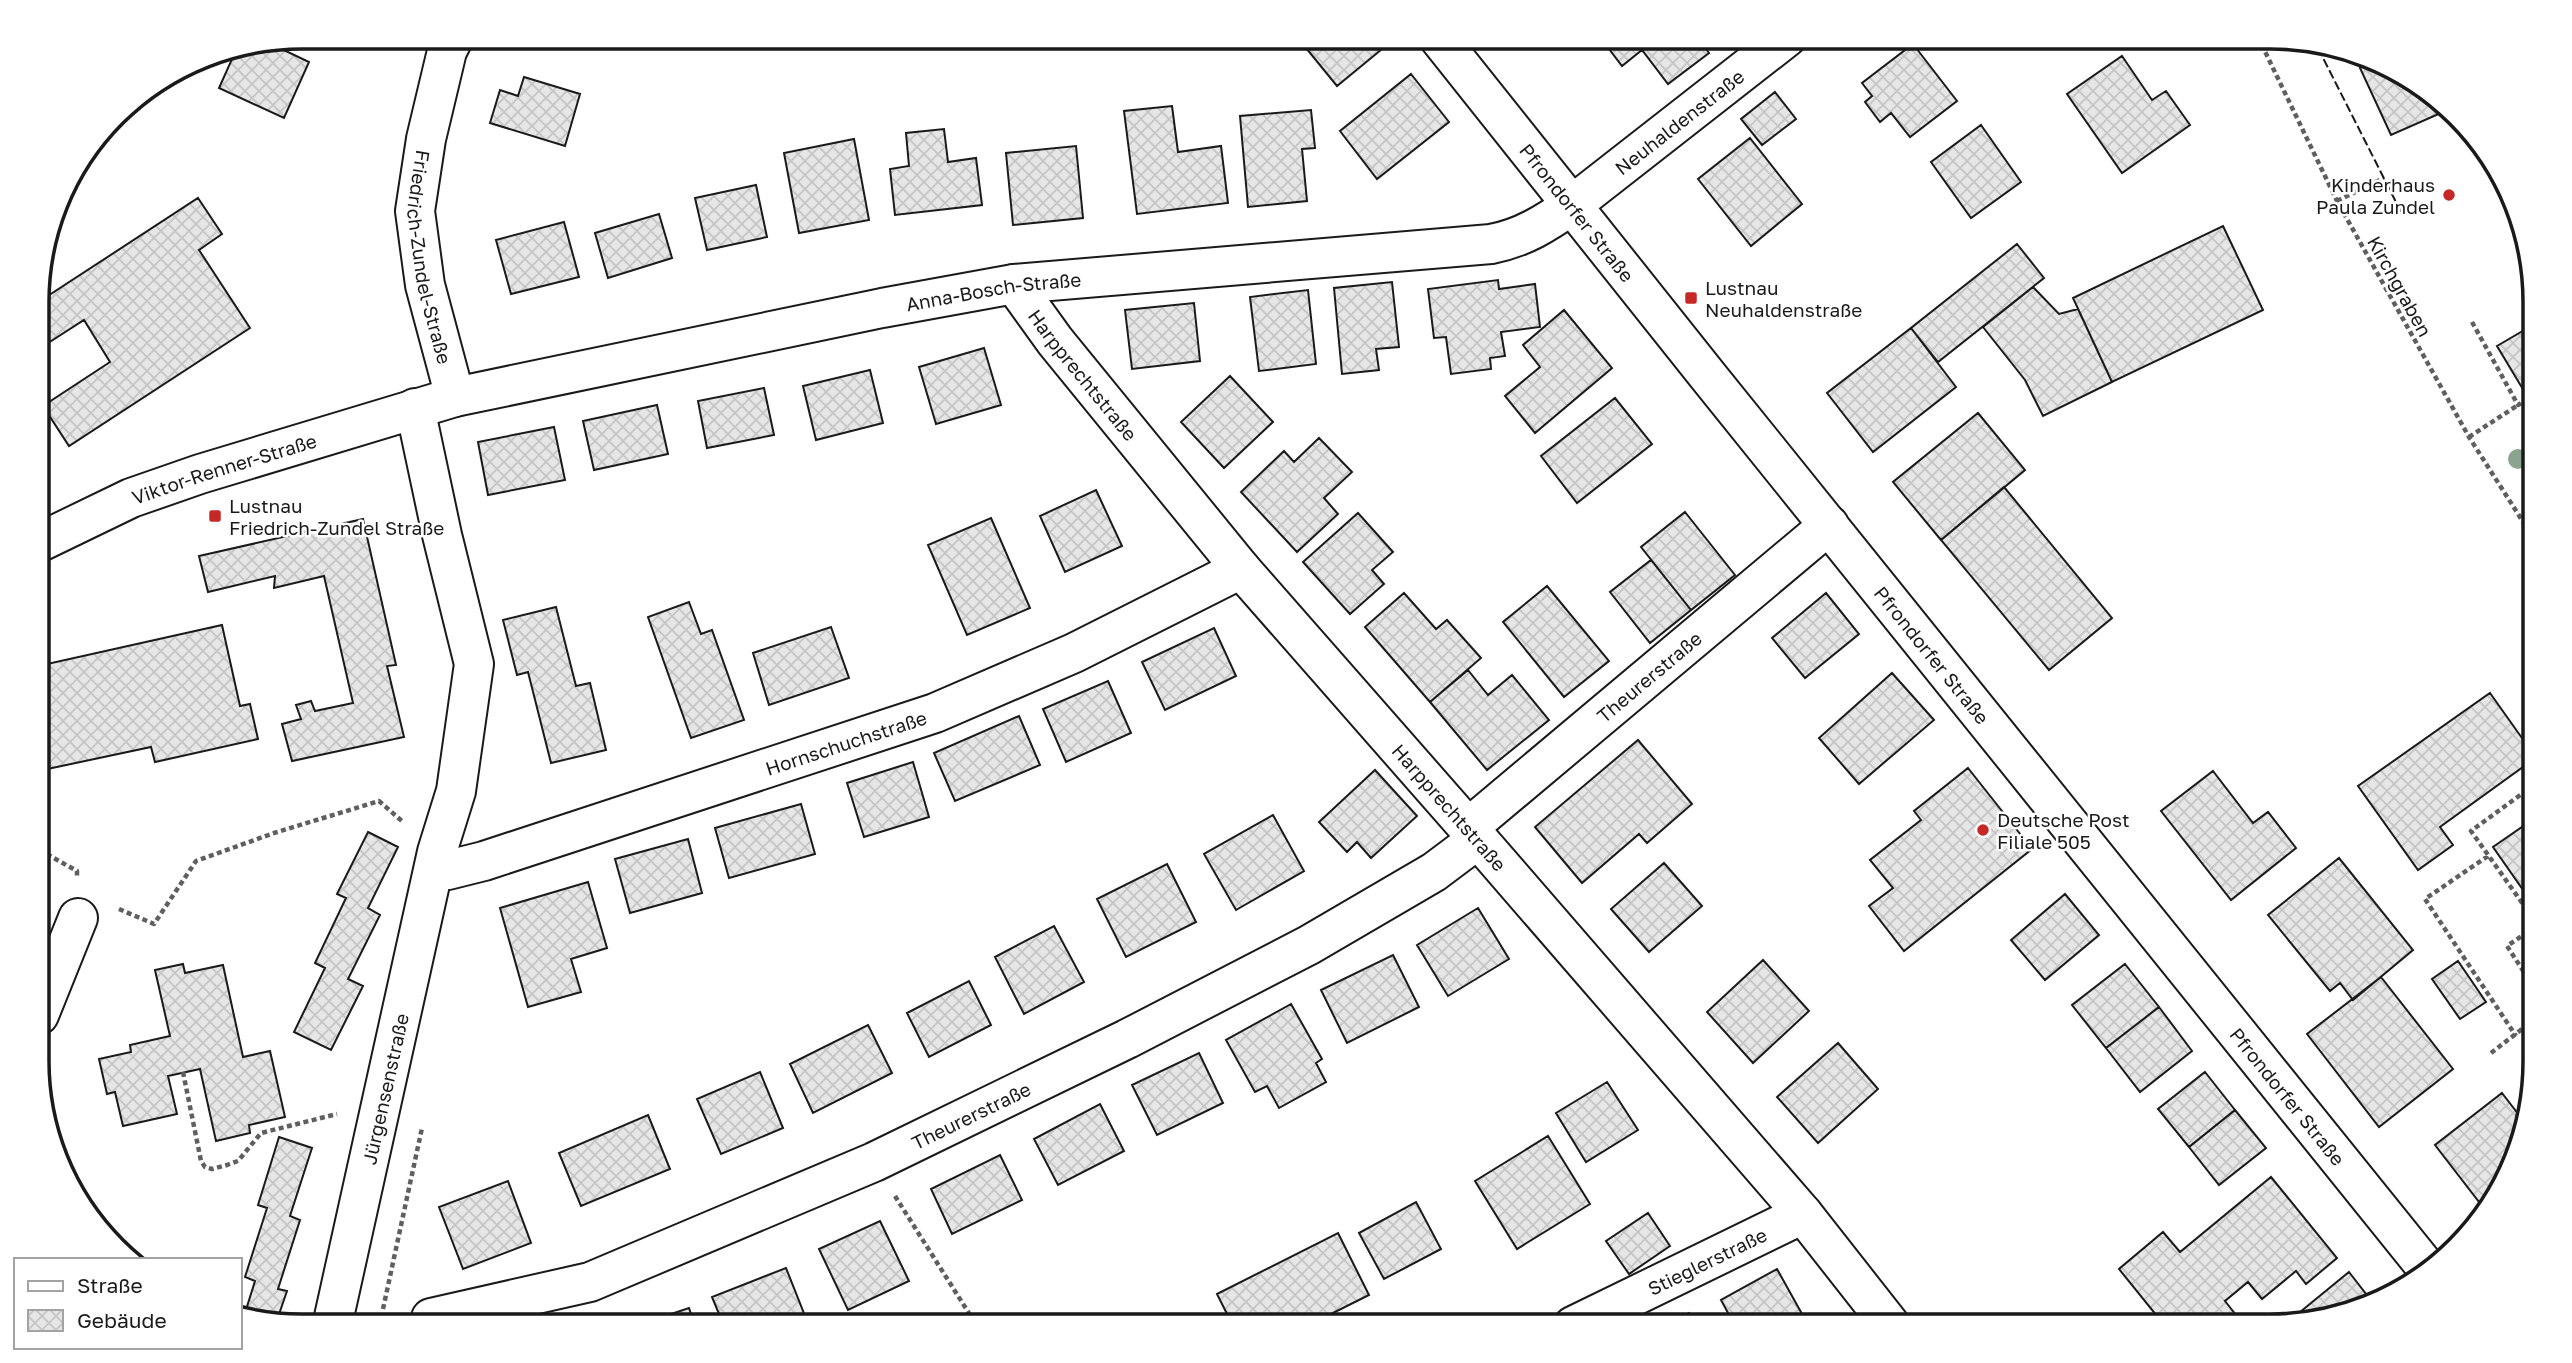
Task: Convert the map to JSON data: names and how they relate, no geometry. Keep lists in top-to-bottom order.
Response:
{
  "streets": {
    "street": [
      "Neuhaldenstraße",
      "Pfrondorfer Straße",
      "Friedrich-Zundel-Straße",
      "Anna-Bosch-Straße",
      "Harpprechtstraße",
      "Viktor-Renner-Straße",
      "Theurerstraße",
      "Hornschuchstraße",
      "Jürgensenstraße",
      "Stieglerstraße"
    ],
    "path": ["Kirchgraben"]
  },
  "crossings": [
    ["Neuhaldenstraße", "Pfrondorfer Straße"],
    ["Neuhaldenstraße", "Anna-Bosch-Straße"],
    ["Pfrondorfer Straße", "Anna-Bosch-Straße"],
    ["Pfrondorfer Straße", "Theurerstraße"],
    ["Friedrich-Zundel-Straße", "Anna-Bosch-Straße"],
    ["Anna-Bosch-Straße", "Harpprechtstraße"],
    ["Anna-Bosch-Straße", "Viktor-Renner-Straße"],
    ["Anna-Bosch-Straße", "Jürgensenstraße"],
    ["Harpprechtstraße", "Theurerstraße"],
    ["Harpprechtstraße", "Hornschuchstraße"],
    ["Harpprechtstraße", "Stieglerstraße"],
    ["Viktor-Renner-Straße", "Jürgensenstraße"],
    ["Hornschuchstraße", "Jürgensenstraße"]
  ],
  "places": {
    "other": ["Kinderhaus Paula Zundel", "Deutsche Post Filiale 505"],
    "transit": ["Lustnau Neuhaldenstraße", "Lustnau Friedrich-Zundel Straße"]
  },
  "legend": ["Straße", "Gebäude"]
}
